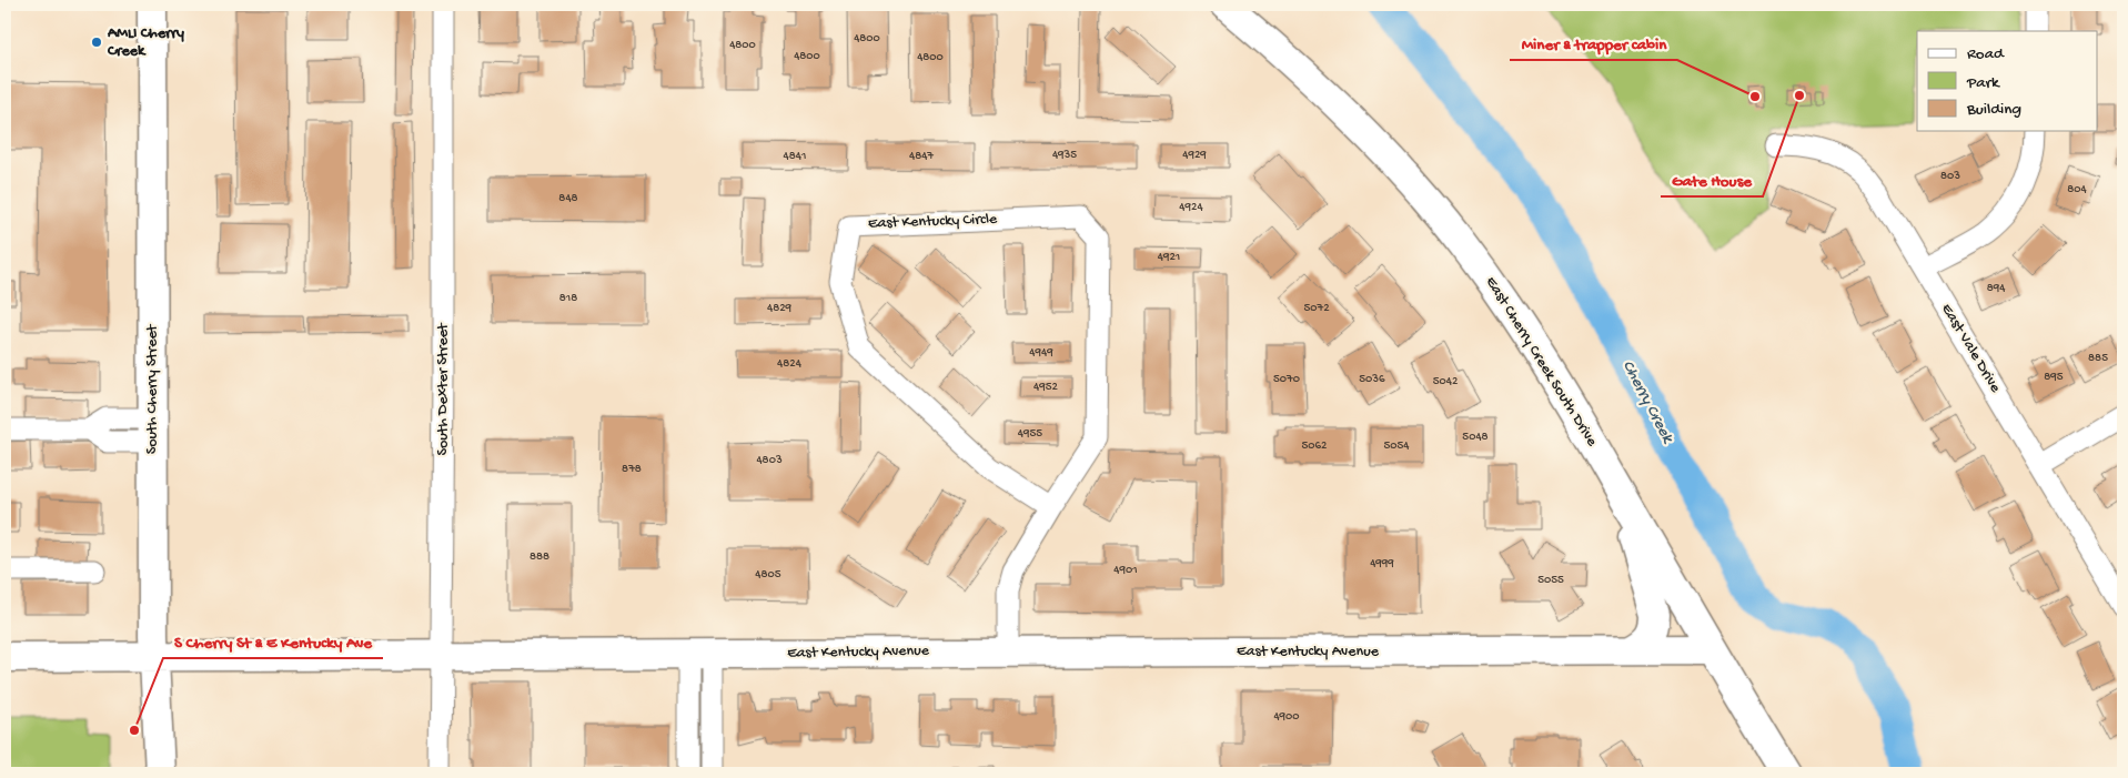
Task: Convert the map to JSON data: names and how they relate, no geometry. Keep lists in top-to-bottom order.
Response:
{
  "streets": {
    "street": [
      "East Kentucky Circle",
      "East Vale Drive",
      "East Cherry Creek South Drive",
      "South Cherry Street",
      "South Dexter Street",
      "East Kentucky Avenue"
    ]
  },
  "crossings": [
    ["East Kentucky Circle", "East Kentucky Avenue"],
    ["East Cherry Creek South Drive", "East Kentucky Avenue"],
    ["South Cherry Street", "East Kentucky Avenue"],
    ["South Dexter Street", "East Kentucky Avenue"]
  ],
  "water": ["Cherry Creek"],
  "places": [
    "AMLI Cherry Creek",
    "Gate House",
    "Miner & trapper cabin",
    "S Cherry St & E Kentucky Ave"
  ],
  "house_numbers": [
    "4800",
    "4800",
    "4800",
    "4800",
    "4935",
    "4929",
    "4841",
    "4847",
    "803",
    "804",
    "848",
    "4924",
    "4921",
    "894",
    "818",
    "4829",
    "5072",
    "4949",
    "885",
    "4824",
    "895",
    "5070",
    "5036",
    "5042",
    "4952",
    "4955",
    "5048",
    "5062",
    "5054",
    "4803",
    "878",
    "888",
    "4999",
    "4901",
    "4805",
    "5055",
    "4900"
  ],
  "legend": ["Road", "Park", "Building"]
}
